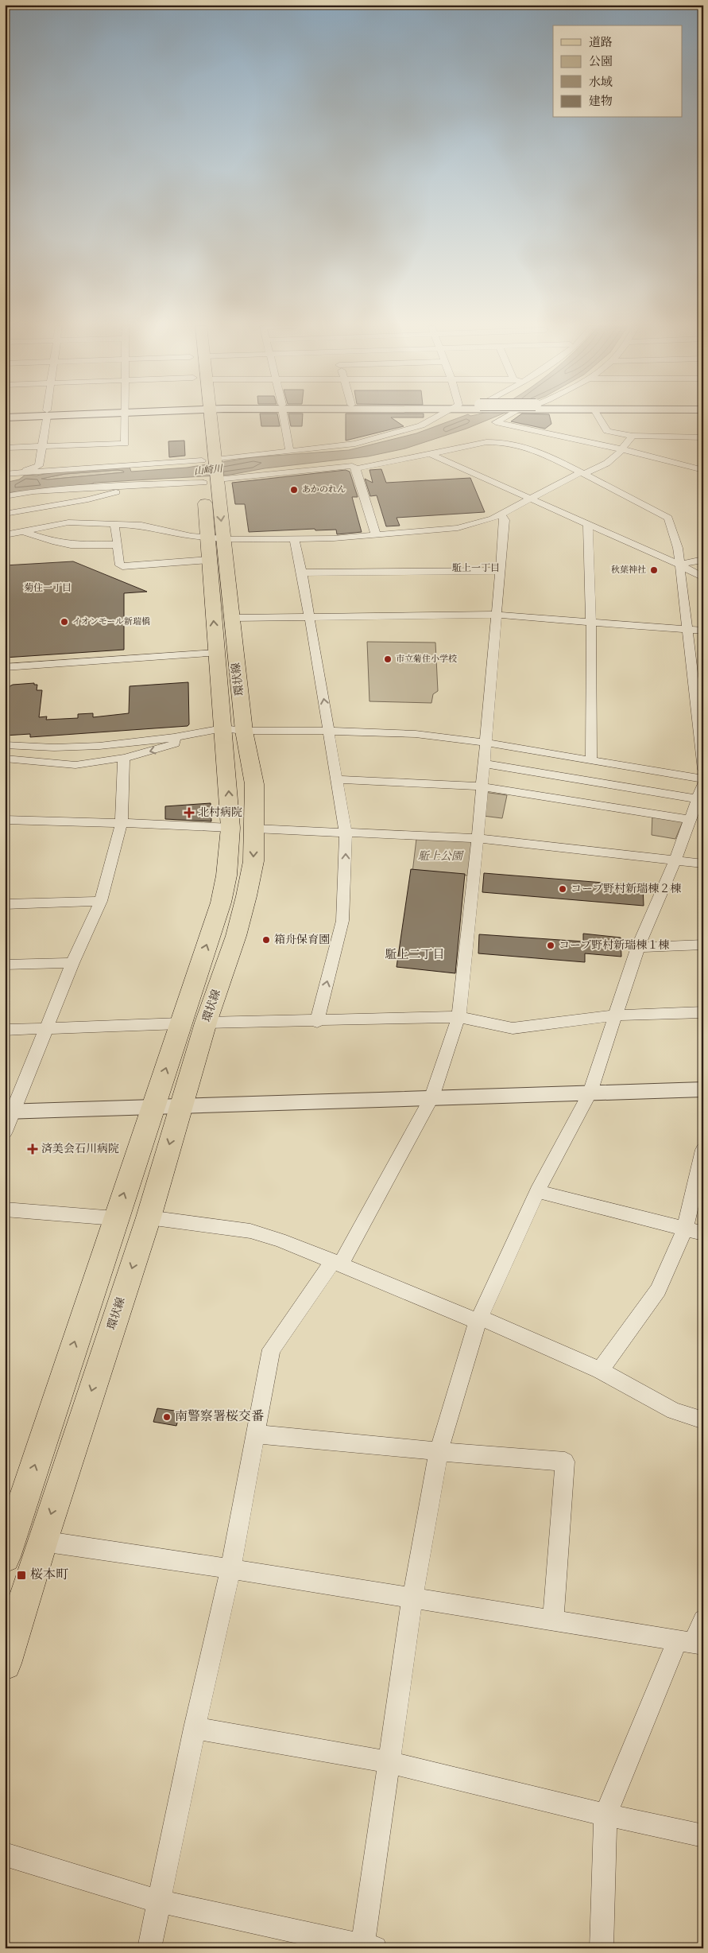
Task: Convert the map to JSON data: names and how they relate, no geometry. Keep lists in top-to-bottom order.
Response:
{
  "streets": {
    "main road": ["環状線"]
  },
  "districts": ["駈上一丁目", "菊住一丁目", "駈上二丁目"],
  "water": ["山崎川"],
  "parks": ["駈上公園"],
  "places": {
    "other": [
      "あかのれん",
      "秋葉神社",
      "イオンモール新瑞橋",
      "市立菊住小学校",
      "コープ野村新瑞棟２棟",
      "箱舟保育園",
      "コープ野村新瑞棟１棟",
      "南警察署桜交番"
    ],
    "health": ["北村病院", "済美会石川病院"],
    "transit": ["桜本町"]
  },
  "legend": [
    "道路",
    "公園",
    "水域",
    "建物"
  ]
}
